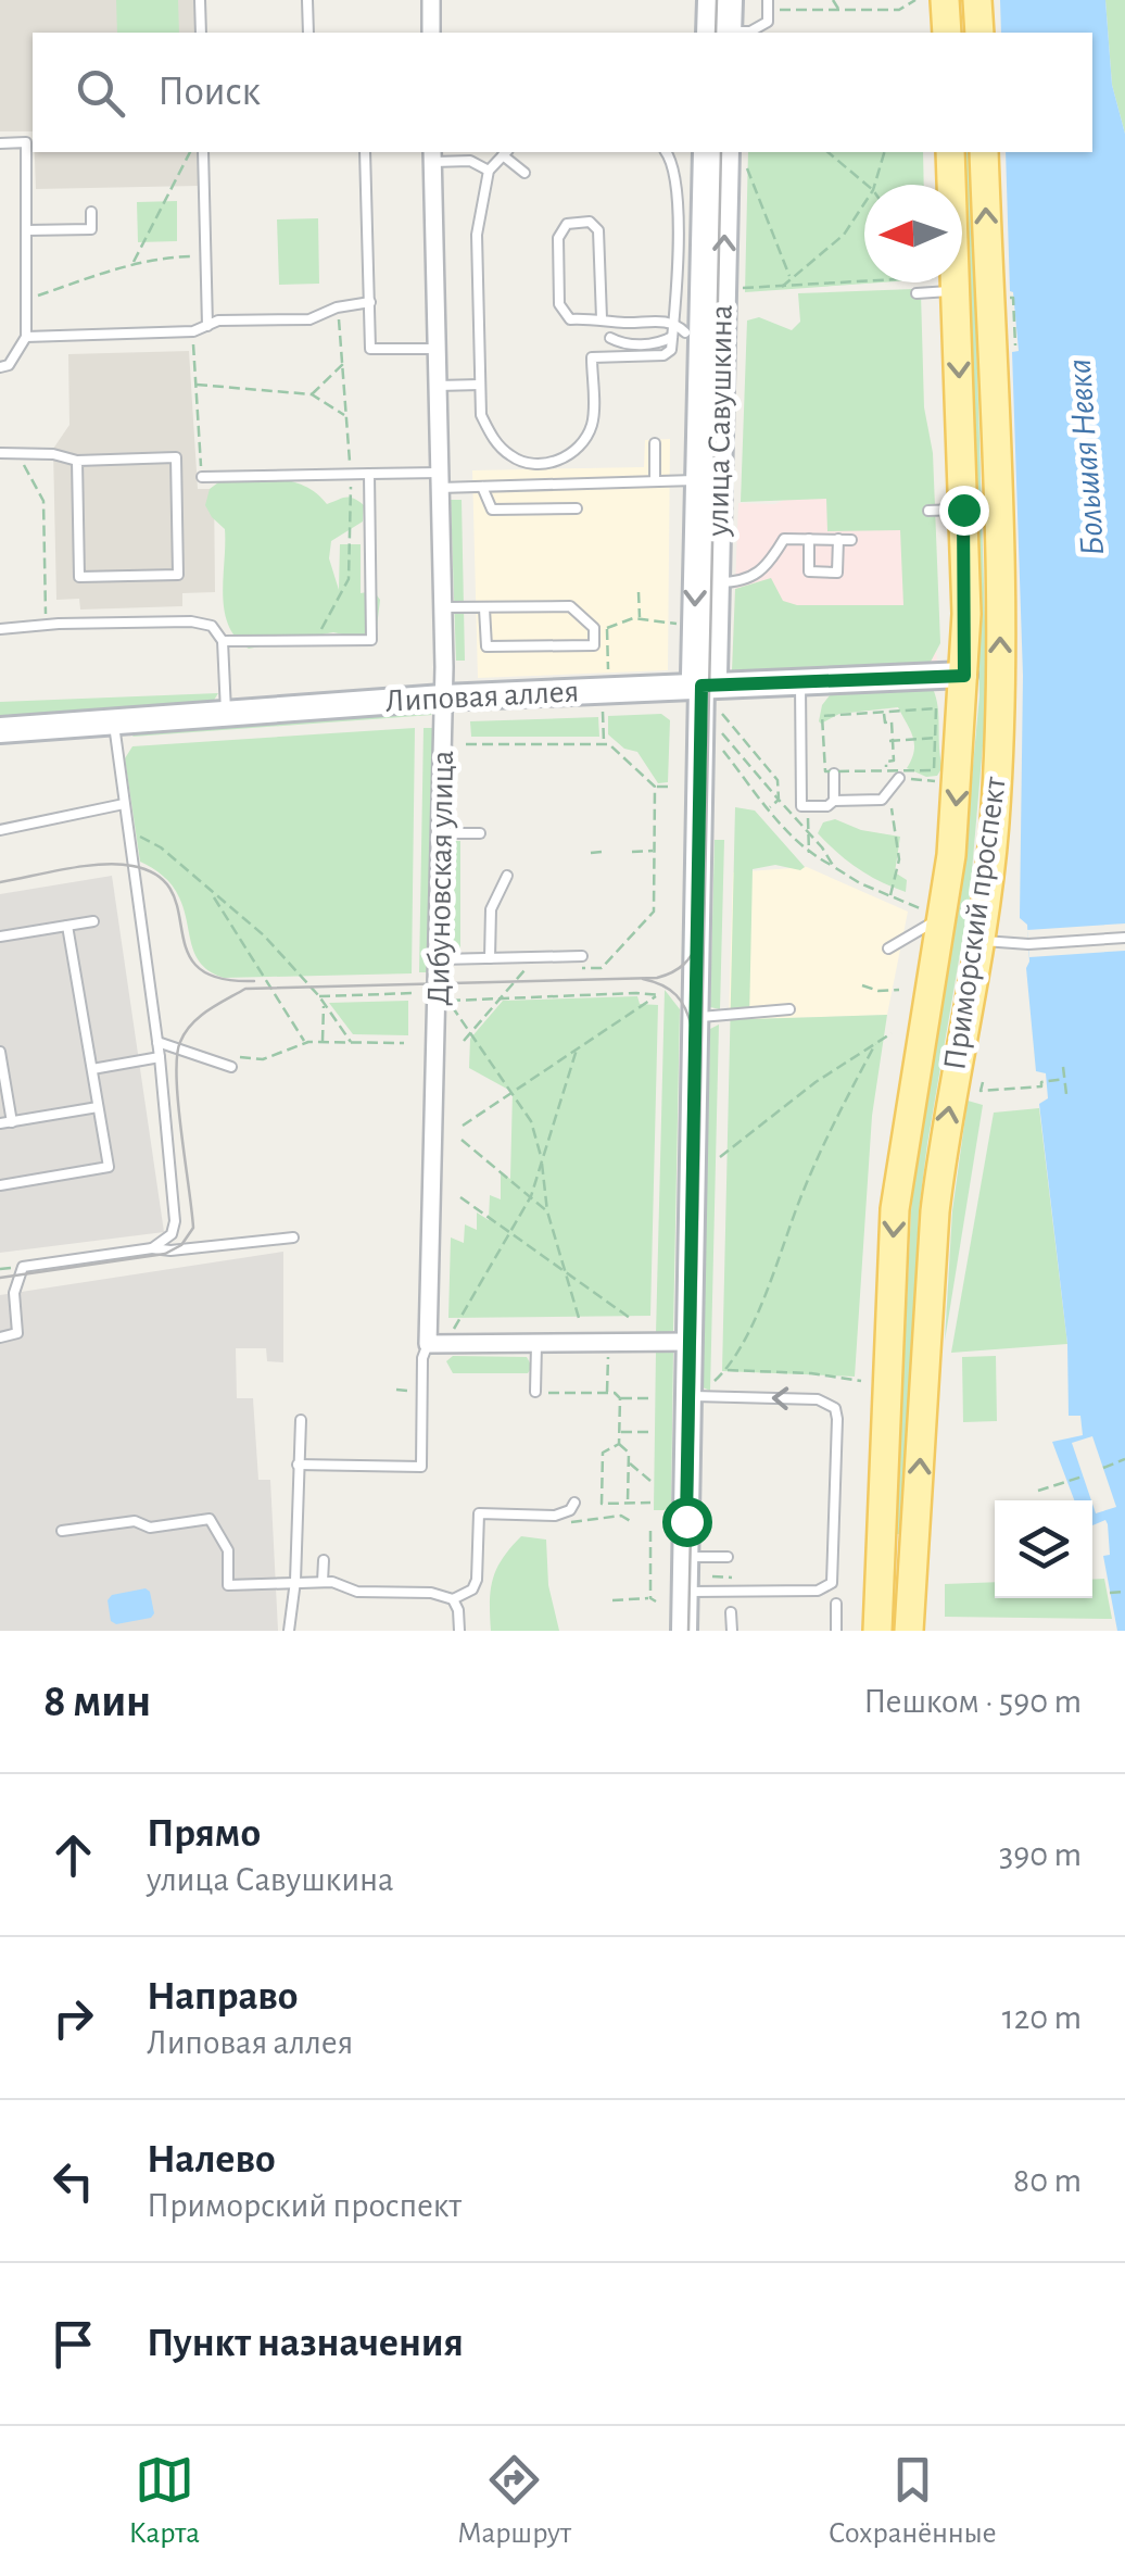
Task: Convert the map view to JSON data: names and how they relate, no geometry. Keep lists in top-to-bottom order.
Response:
{
  "streets": {
    "main road": ["улица Савушкина", "Липовая аллея", "Приморский проспект"],
    "street": ["Дибуновская улица"]
  },
  "crossings": [
    ["улица Савушкина", "Липовая аллея"],
    ["Липовая аллея", "Дибуновская улица"],
    ["Липовая аллея", "Приморский проспект"]
  ],
  "water": ["Большая Невка"],
  "north": "left",
  "page": {
    "search": "Поиск",
    "heading": ["8 мин", "Пешком · 590 m"],
    "list": [
      ["Прямо", "улица Савушкина", "390 m"],
      ["Направо", "Липовая аллея", "120 m"],
      ["Налево", "Приморский проспект", "80 m"],
      "Пункт назначения"
    ],
    "nav": ["Карта", "Маршрут", "Сохранённые"]
  }
}
